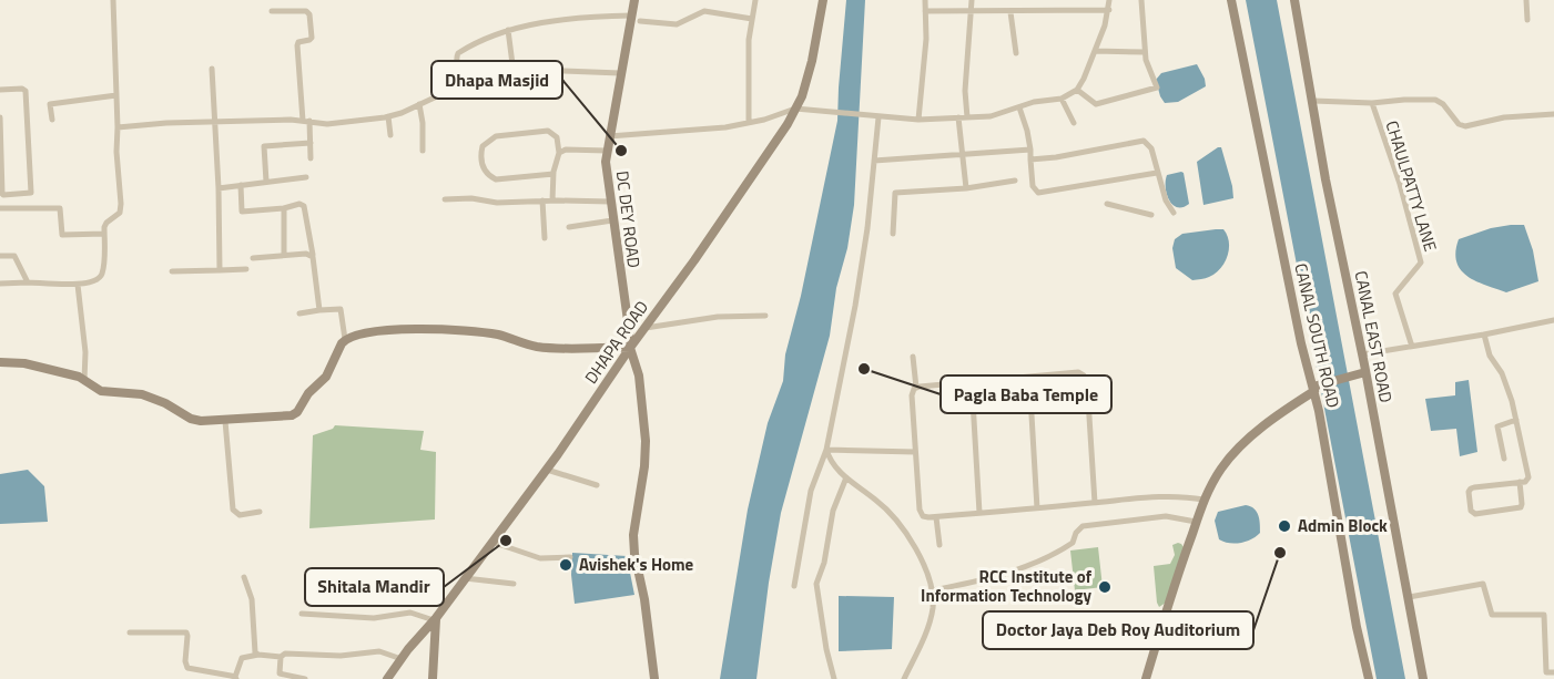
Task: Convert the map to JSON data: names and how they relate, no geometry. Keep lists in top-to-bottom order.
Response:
{
  "streets": {
    "street": [
      "CHAULPATTY LANE",
      "DC DEY ROAD",
      "CANAL SOUTH ROAD",
      "CANAL EAST ROAD",
      "DHAPA ROAD"
    ]
  },
  "crossings": [
    ["DC DEY ROAD", "DHAPA ROAD"]
  ],
  "places": [
    "Dhapa Masjid",
    "Pagla Baba Temple",
    "Admin Block",
    "Shitala Mandir",
    "Doctor Jaya Deb Roy Auditorium",
    "Avishek's Home",
    "RCC Institute of Information Technology"
  ]
}
